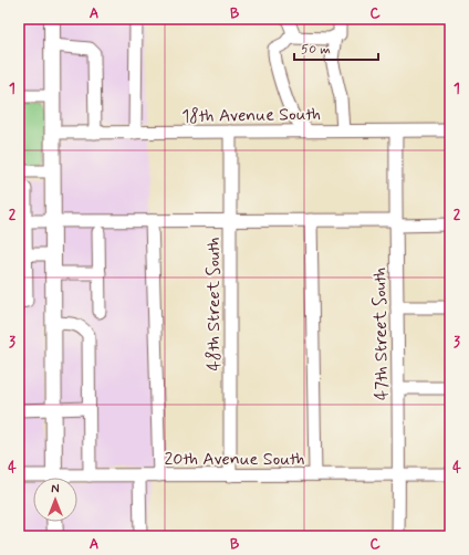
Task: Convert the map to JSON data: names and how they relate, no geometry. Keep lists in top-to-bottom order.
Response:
{
  "streets": {
    "street": [
      "18th Avenue South",
      "48th Street South",
      "47th Street South",
      "20th Avenue South"
    ]
  },
  "crossings": [
    ["18th Avenue South", "48th Street South"],
    ["18th Avenue South", "47th Street South"],
    ["48th Street South", "20th Avenue South"],
    ["47th Street South", "20th Avenue South"]
  ],
  "scale_bar": "50 m",
  "north": "top",
  "grid": {
    "columns": ["A", "B", "C"],
    "rows": [
      "1",
      "2",
      "3",
      "4"
    ]
  }
}
